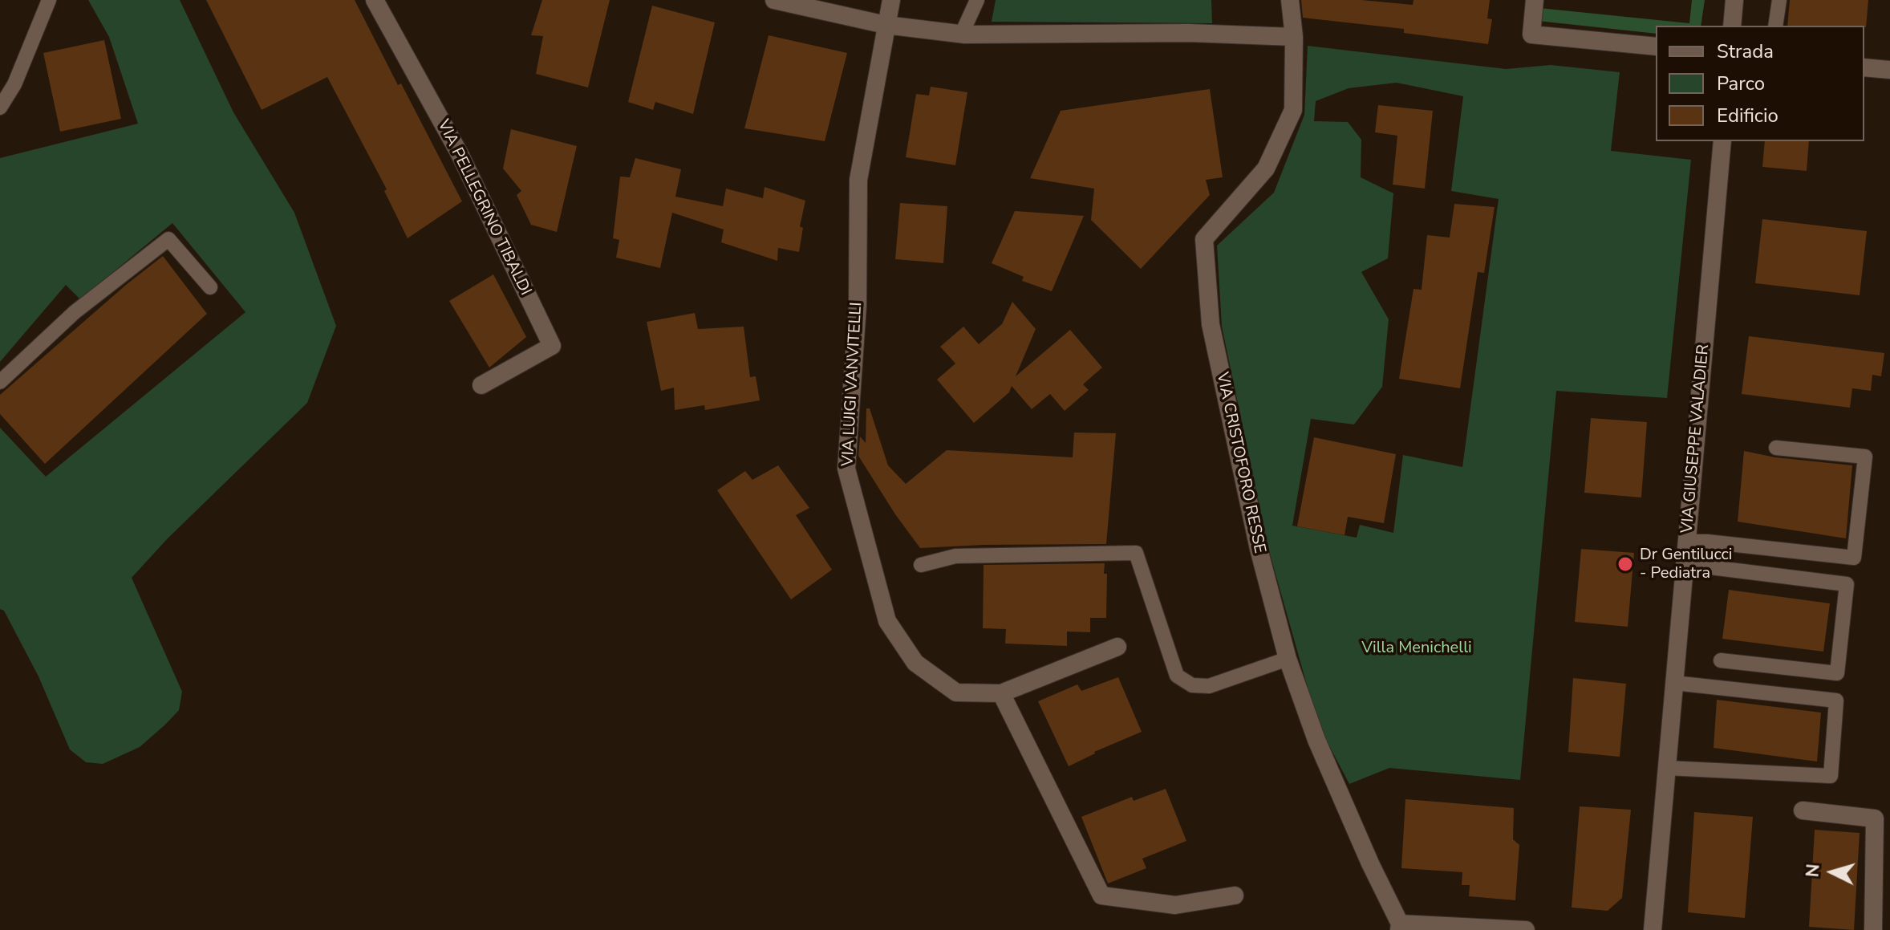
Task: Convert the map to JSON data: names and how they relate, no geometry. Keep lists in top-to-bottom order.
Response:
{
  "streets": {
    "street": [
      "VIA PELLEGRINO TIBALDI",
      "VIA LUIGI VANVITELLI",
      "VIA GIUSEPPE VALADIER",
      "VIA CRISTOFORO RESSE"
    ]
  },
  "parks": ["Villa Menichelli"],
  "places": ["Dr Gentilucci - Pediatra"],
  "legend": ["Strada", "Parco", "Edificio"],
  "north": "left"
}
